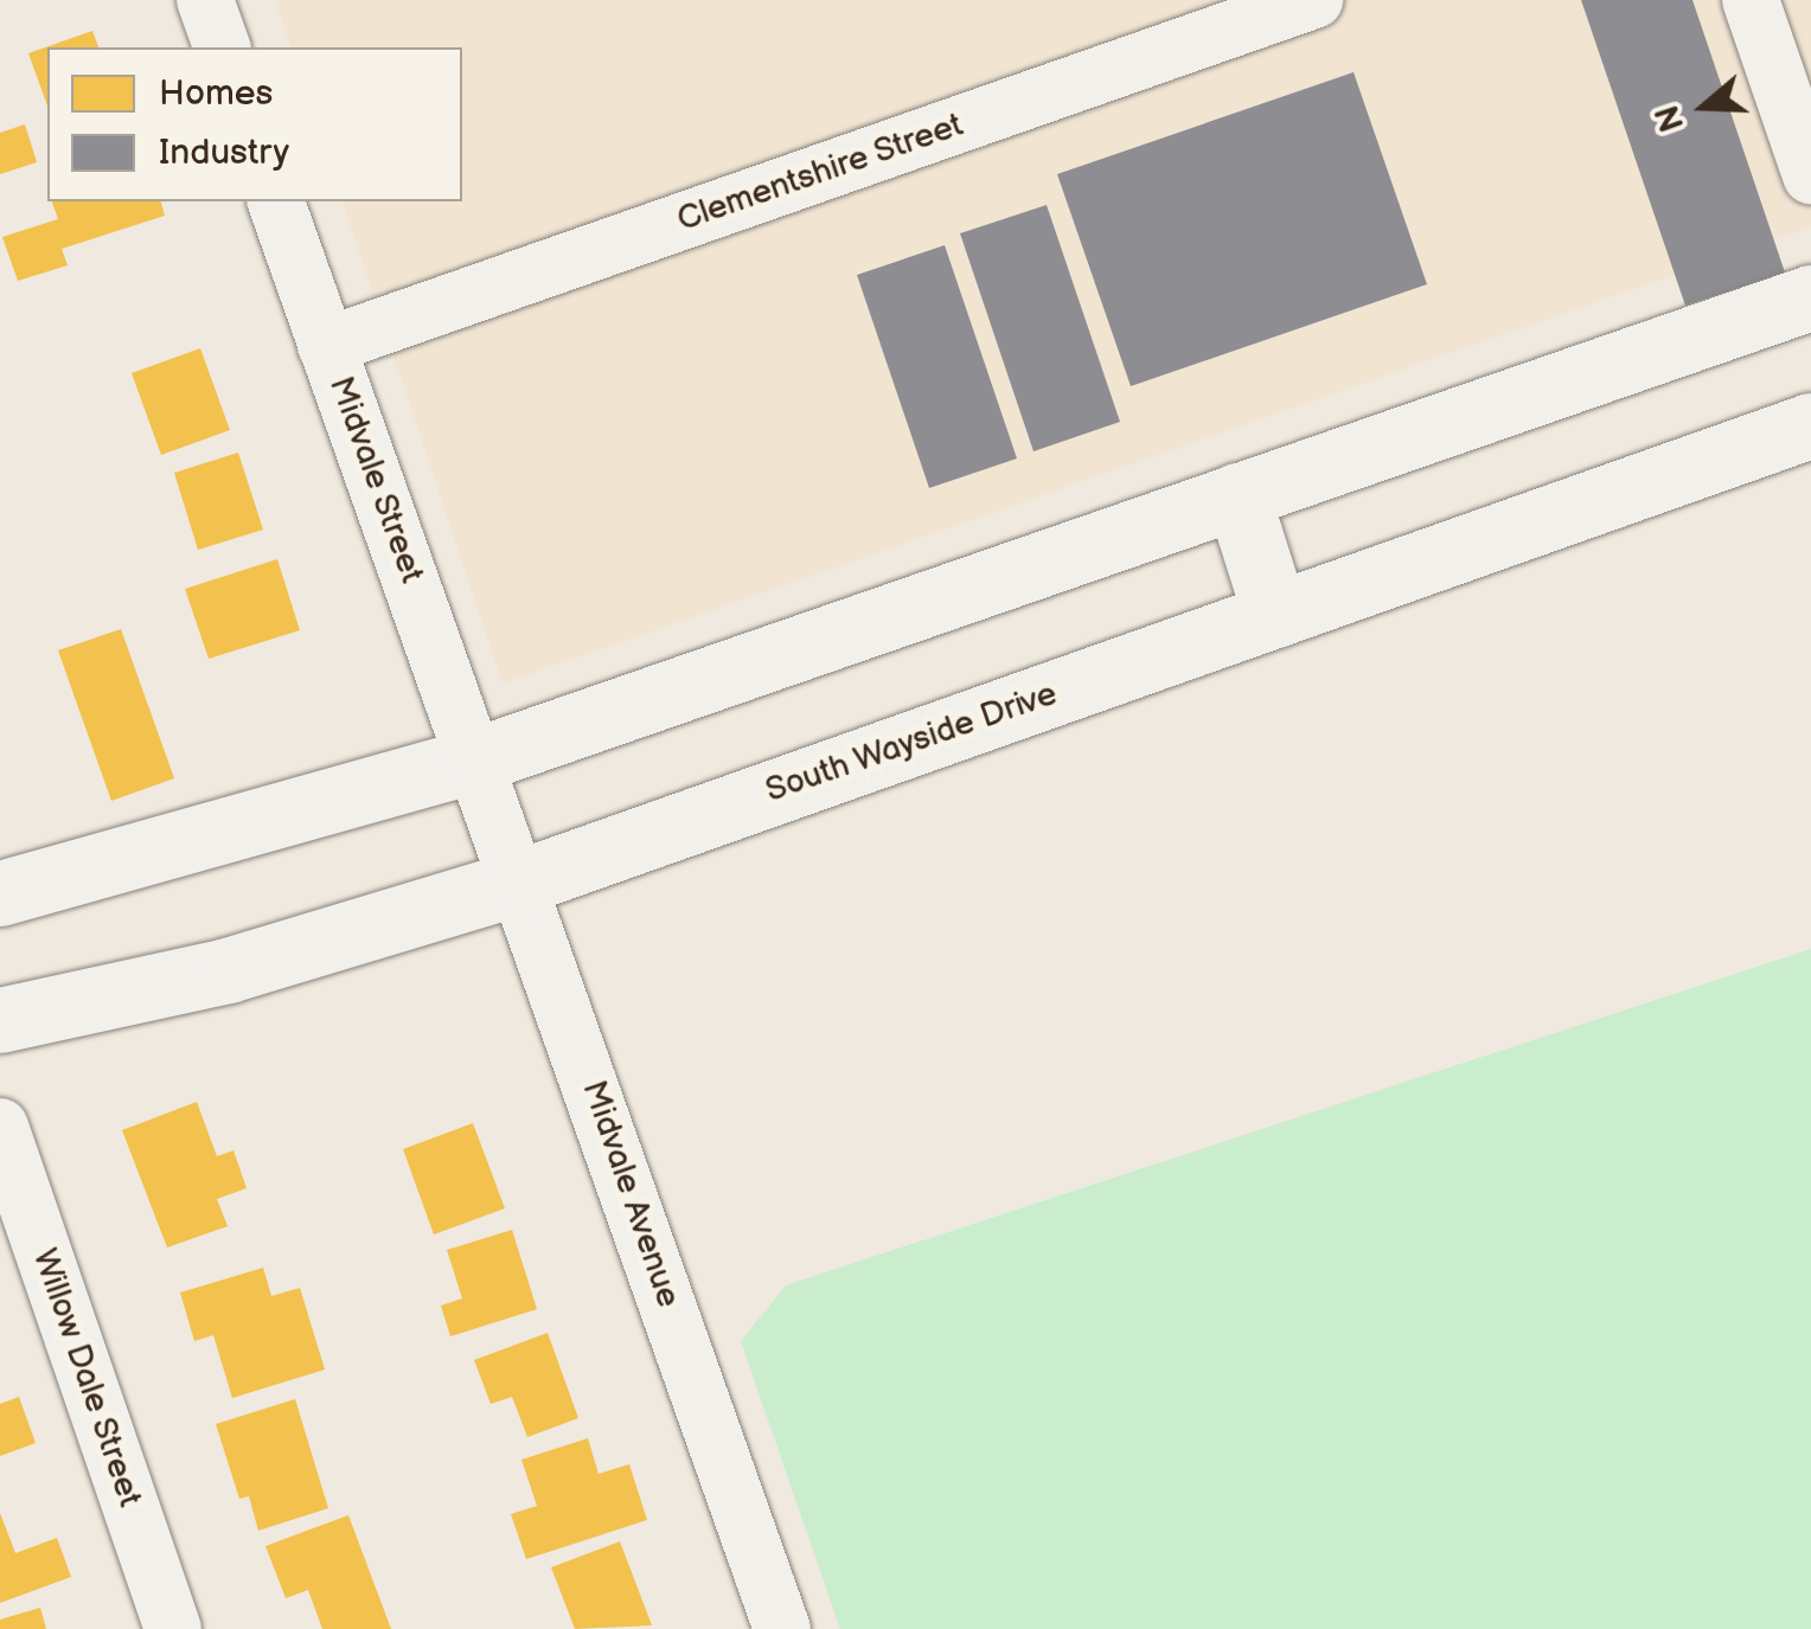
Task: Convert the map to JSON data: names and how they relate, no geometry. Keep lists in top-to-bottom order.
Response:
{
  "streets": {
    "main road": ["South Wayside Drive"],
    "street": [
      "Clementshire Street",
      "Midvale Street",
      "Midvale Avenue",
      "Willow Dale Street"
    ]
  },
  "crossings": [
    ["Clementshire Street", "Midvale Street"],
    ["Midvale Street", "Midvale Avenue"],
    ["South Wayside Drive", "Midvale Avenue"]
  ],
  "legend": ["Homes", "Industry"],
  "north": "left"
}
